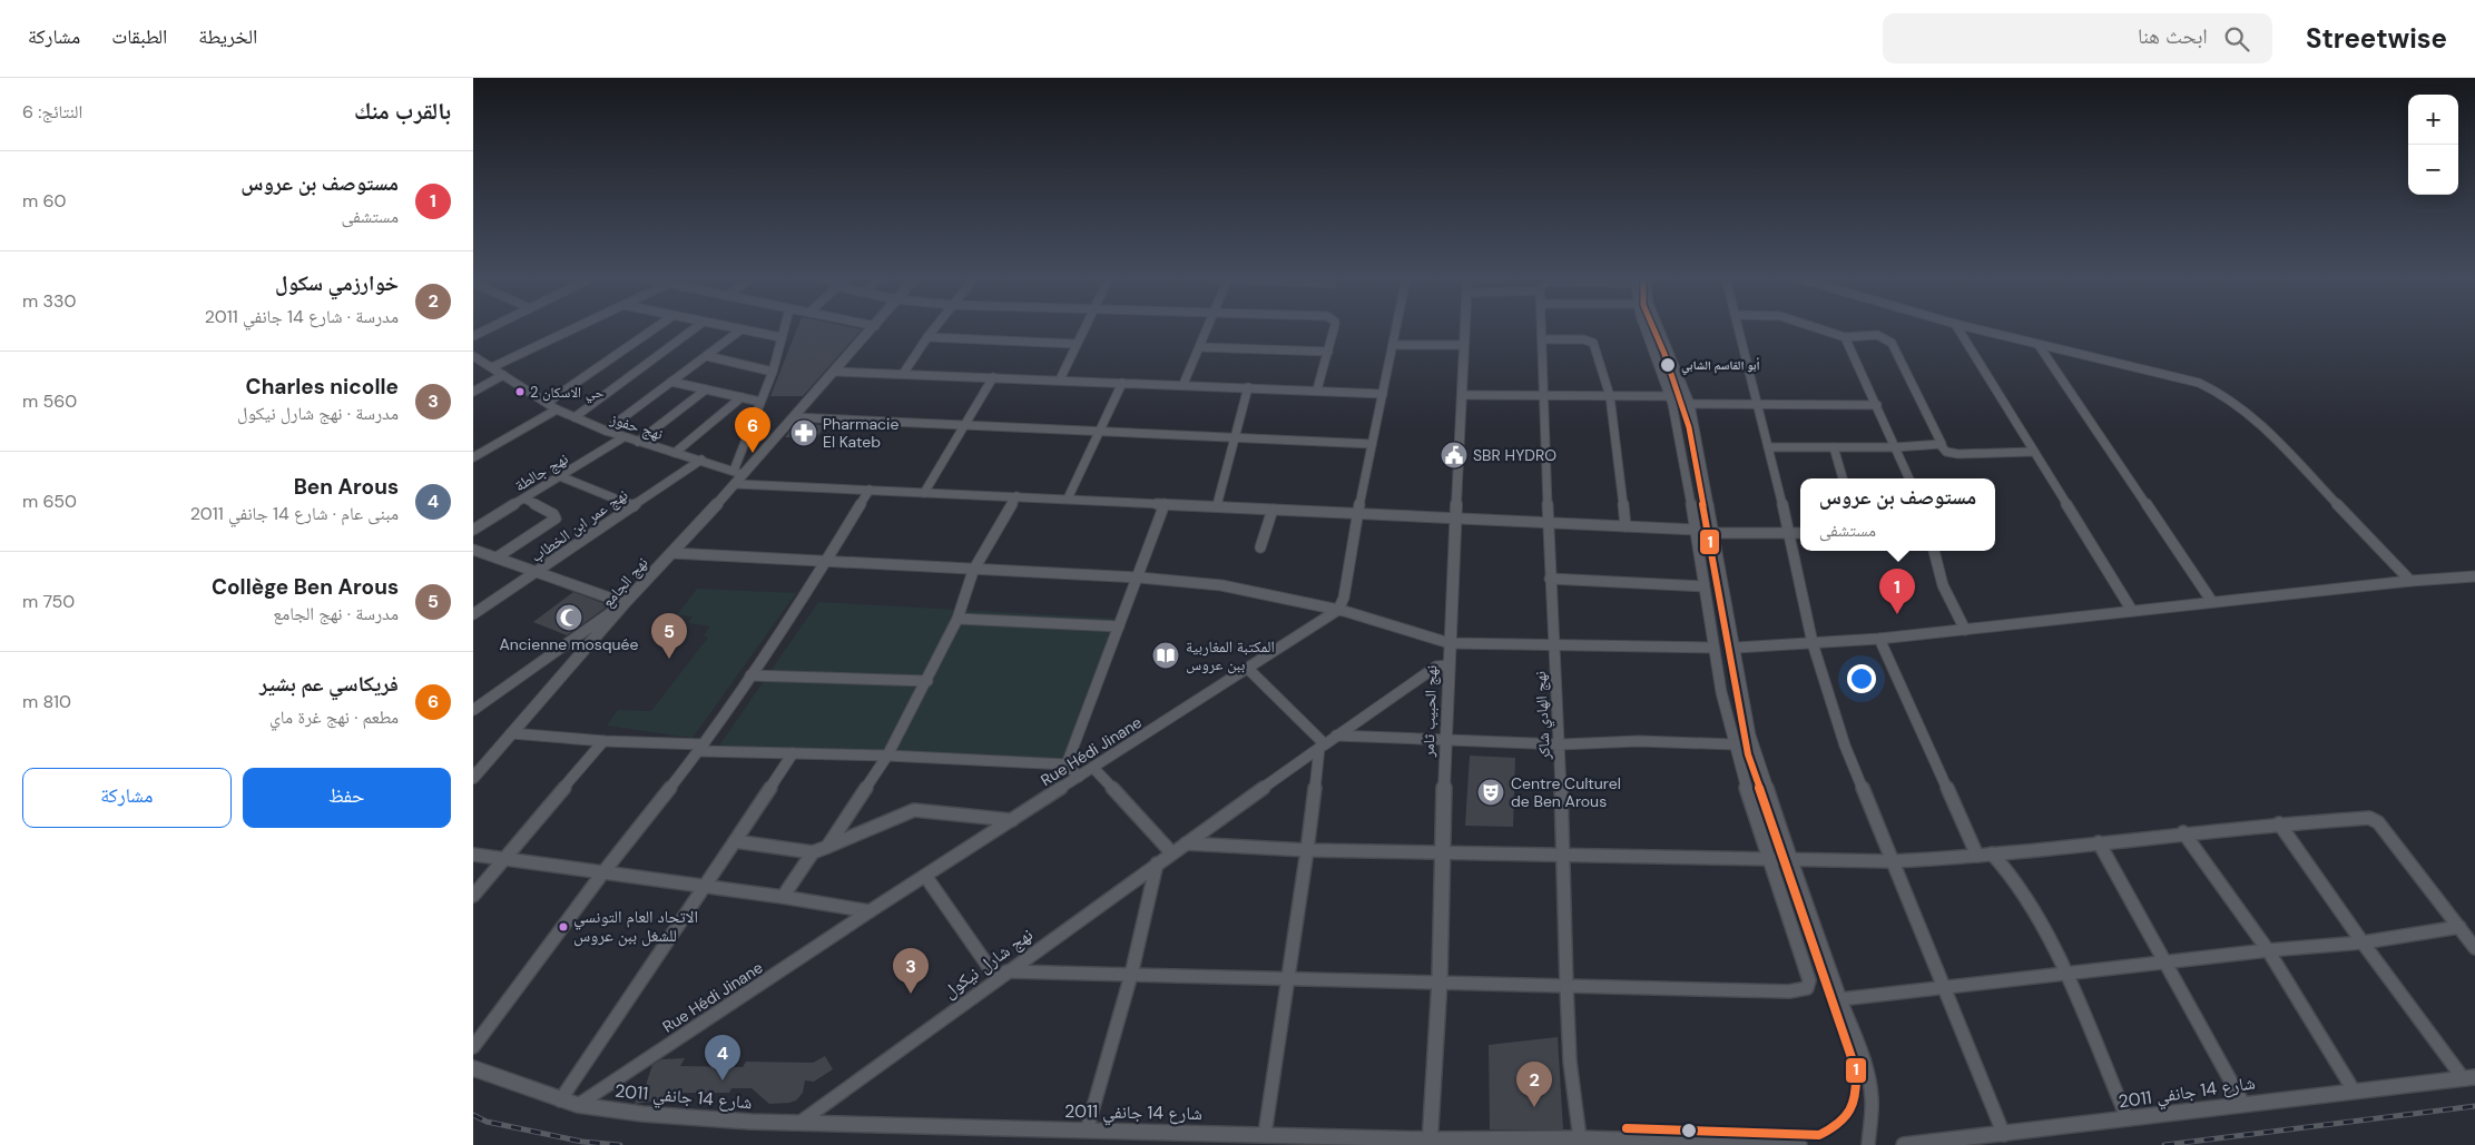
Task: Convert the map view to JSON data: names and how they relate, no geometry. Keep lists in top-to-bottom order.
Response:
{
  "streets": {
    "street": [
      "نهج حفوز",
      "نهج جالطة",
      "نهج عمر ابن الخطاب",
      "نهج الجامع",
      "نهج الحبيب ثامر",
      "نهج الهادي شاكر",
      "Rue Hédi Jinane",
      "نهج شارل نيكول",
      "شارع 14 جانفي 2011"
    ]
  },
  "crossings": [
    ["نهج حفوز", "نهج جالطة"],
    ["نهج حفوز", "نهج عمر ابن الخطاب"],
    ["نهج حفوز", "نهج الجامع"],
    ["نهج حفوز", "نهج الحبيب ثامر"],
    ["نهج حفوز", "نهج الهادي شاكر"],
    ["نهج الحبيب ثامر", "نهج شارل نيكول"],
    ["نهج الحبيب ثامر", "شارع 14 جانفي 2011"],
    ["نهج الهادي شاكر", "شارع 14 جانفي 2011"],
    ["Rue Hédi Jinane", "شارع 14 جانفي 2011"],
    ["نهج شارل نيكول", "شارع 14 جانفي 2011"]
  ],
  "places": {
    "other": ["أبو القاسم الشابي", "حي الاسكان 2", "الاتحاد العام التونسي للشغل ببن عروس"],
    "pharmacy": ["Pharmacie El Kateb"],
    "public building": ["SBR HYDRO"],
    "mosque": ["Ancienne mosquée"],
    "library": ["المكتبة المغاربية ببن عروس"],
    "theatre": ["Centre Culturel de Ben Arous"]
  },
  "lines": ["transit line 1"],
  "page": {
    "header": "Streetwise",
    "search": "ابحث هنا",
    "nav": ["الخريطة", "الطبقات", "مشاركة"],
    "heading": ["بالقرب منك", "النتائج: 6"],
    "map_buttons": ["+", "−"],
    "list": [
      {
        "mark": "1",
        "name": "مستوصف بن عروس",
        "note": "مستشفى",
        "value": "60 m"
      },
      {
        "mark": "2",
        "name": "خوارزمي سكول",
        "note": "مدرسة · شارع 14 جانفي 2011",
        "value": "330 m"
      },
      {
        "mark": "3",
        "name": "Charles nicolle",
        "note": "مدرسة · نهج شارل نيكول",
        "value": "560 m"
      },
      {
        "mark": "4",
        "name": "Ben Arous",
        "note": "مبنى عام · شارع 14 جانفي 2011",
        "value": "650 m"
      },
      {
        "mark": "5",
        "name": "Collège Ben Arous",
        "note": "مدرسة · نهج الجامع",
        "value": "750 m"
      },
      {
        "mark": "6",
        "name": "فريكاسي عم بشير",
        "note": "مطعم · نهج غرة ماي",
        "value": "810 m"
      }
    ],
    "pins": [
      "6",
      "1",
      "5",
      "3",
      "4",
      "2"
    ],
    "popup": ["مستوصف بن عروس", "مستشفى"],
    "buttons": ["حفظ", "مشاركة"]
  }
}
